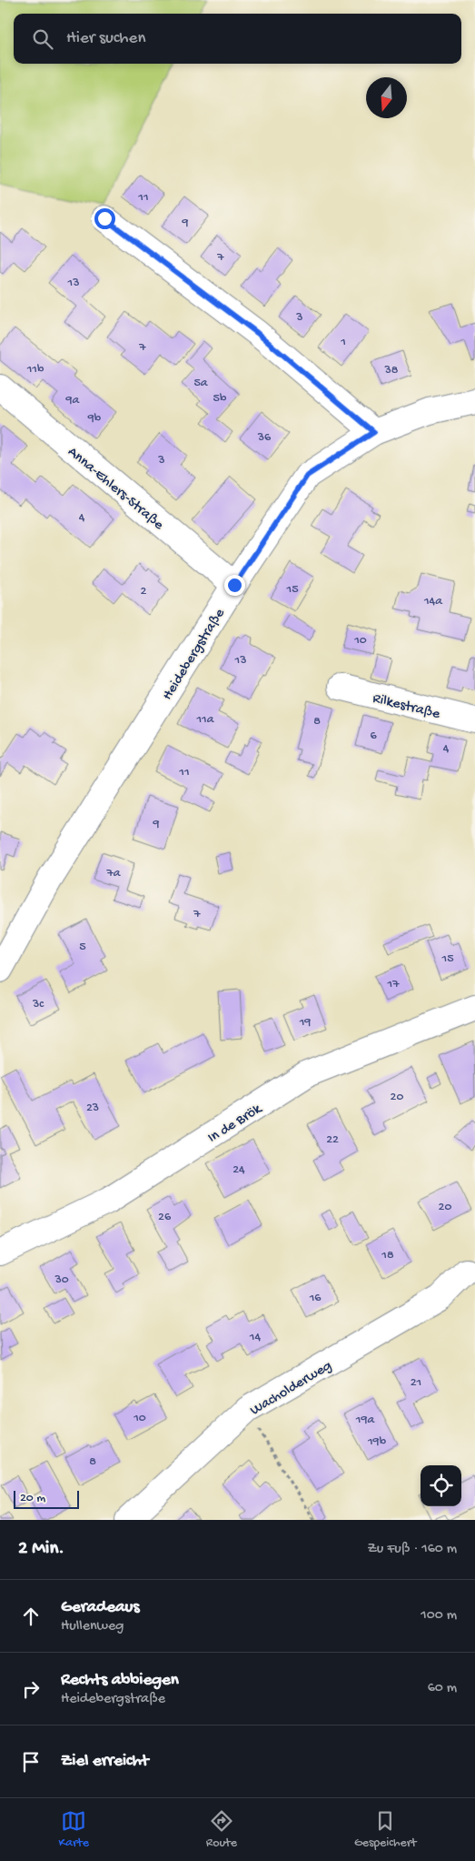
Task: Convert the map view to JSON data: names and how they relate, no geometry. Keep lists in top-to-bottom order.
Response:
{
  "streets": {
    "street": [
      "Anna-Ehlers-Straße",
      "Heidebergstraße",
      "Rilkestraße",
      "In de Brök",
      "Wacholderweg"
    ]
  },
  "crossings": [
    ["Anna-Ehlers-Straße", "Heidebergstraße"]
  ],
  "house_numbers": [
    "11",
    "9",
    "7",
    "13",
    "3",
    "1",
    "7",
    "11b",
    "38",
    "5a",
    "5b",
    "9a",
    "9b",
    "36",
    "3",
    "4",
    "15",
    "2",
    "14a",
    "10",
    "13",
    "11a",
    "8",
    "6",
    "4",
    "11",
    "9",
    "7a",
    "7",
    "5",
    "15",
    "17",
    "3c",
    "19",
    "20",
    "23",
    "22",
    "24",
    "20",
    "26",
    "18",
    "30",
    "16",
    "14",
    "21",
    "10",
    "19a",
    "19b",
    "8"
  ],
  "scale_bar": "20 m",
  "north": "bottom",
  "page": {
    "search": "Hier suchen",
    "scale": "20 m",
    "heading": ["2 Min.", "Zu Fuß · 160 m"],
    "list": [
      ["Geradeaus", "Hullenweg", "100 m"],
      ["Rechts abbiegen", "Heidebergstraße", "60 m"],
      "Ziel erreicht"
    ],
    "nav": ["Karte", "Route", "Gespeichert"]
  }
}
